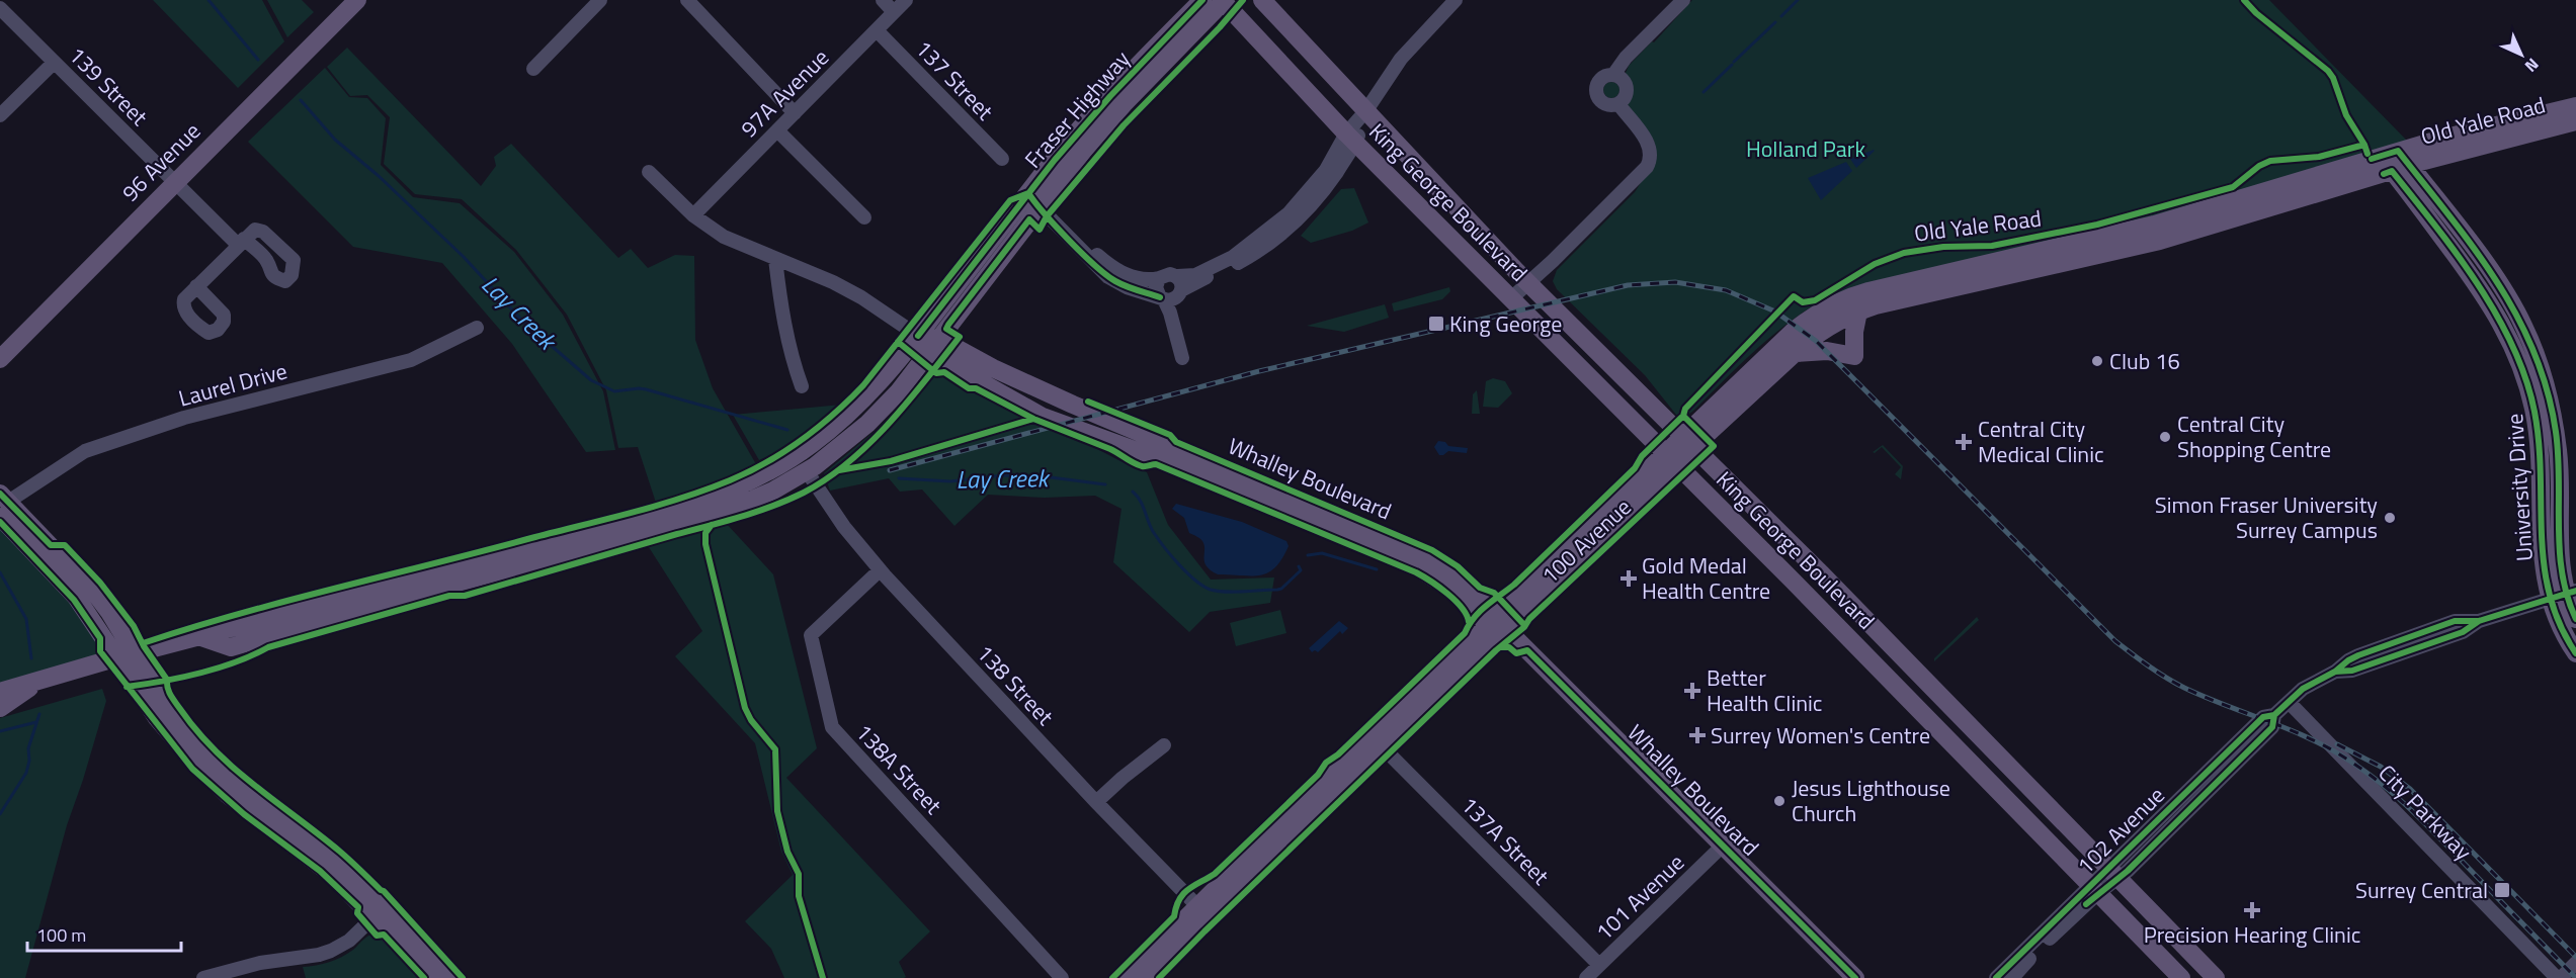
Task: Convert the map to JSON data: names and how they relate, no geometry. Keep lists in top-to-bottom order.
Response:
{
  "streets": {
    "main road": [
      "Fraser Highway",
      "Old Yale Road",
      "96 Avenue",
      "King George Boulevard",
      "Whalley Boulevard",
      "University Drive",
      "100 Avenue"
    ],
    "street": [
      "137 Street",
      "139 Street",
      "97A Avenue",
      "Laurel Drive",
      "138 Street",
      "138A Street",
      "City Parkway",
      "102 Avenue",
      "137A Street",
      "101 Avenue"
    ]
  },
  "crossings": [
    ["137 Street", "97A Avenue"],
    ["139 Street", "96 Avenue"],
    ["97A Avenue", "Whalley Boulevard"],
    ["Fraser Highway", "King George Boulevard"],
    ["Fraser Highway", "Whalley Boulevard"],
    ["Fraser Highway", "138 Street"],
    ["Old Yale Road", "King George Boulevard"],
    ["Old Yale Road", "University Drive"],
    ["Old Yale Road", "100 Avenue"],
    ["King George Boulevard", "100 Avenue"],
    ["King George Boulevard", "102 Avenue"],
    ["Whalley Boulevard", "100 Avenue"],
    ["Whalley Boulevard", "101 Avenue"],
    ["University Drive", "102 Avenue"],
    ["100 Avenue", "138 Street"],
    ["100 Avenue", "137A Street"],
    ["138 Street", "138A Street"],
    ["City Parkway", "102 Avenue"],
    ["137A Street", "101 Avenue"]
  ],
  "water": ["Lay Creek"],
  "parks": ["Holland Park"],
  "places": {
    "transit": ["King George", "Surrey Central"],
    "other": [
      "Club 16",
      "Central City Shopping Centre",
      "Simon Fraser University Surrey Campus",
      "Jesus Lighthouse Church"
    ],
    "health": [
      "Central City Medical Clinic",
      "Gold Medal Health Centre",
      "Better Health Clinic",
      "Surrey Women's Centre",
      "Precision Hearing Clinic"
    ]
  },
  "scale_bar": "100 m",
  "north": "bottom right"
}
